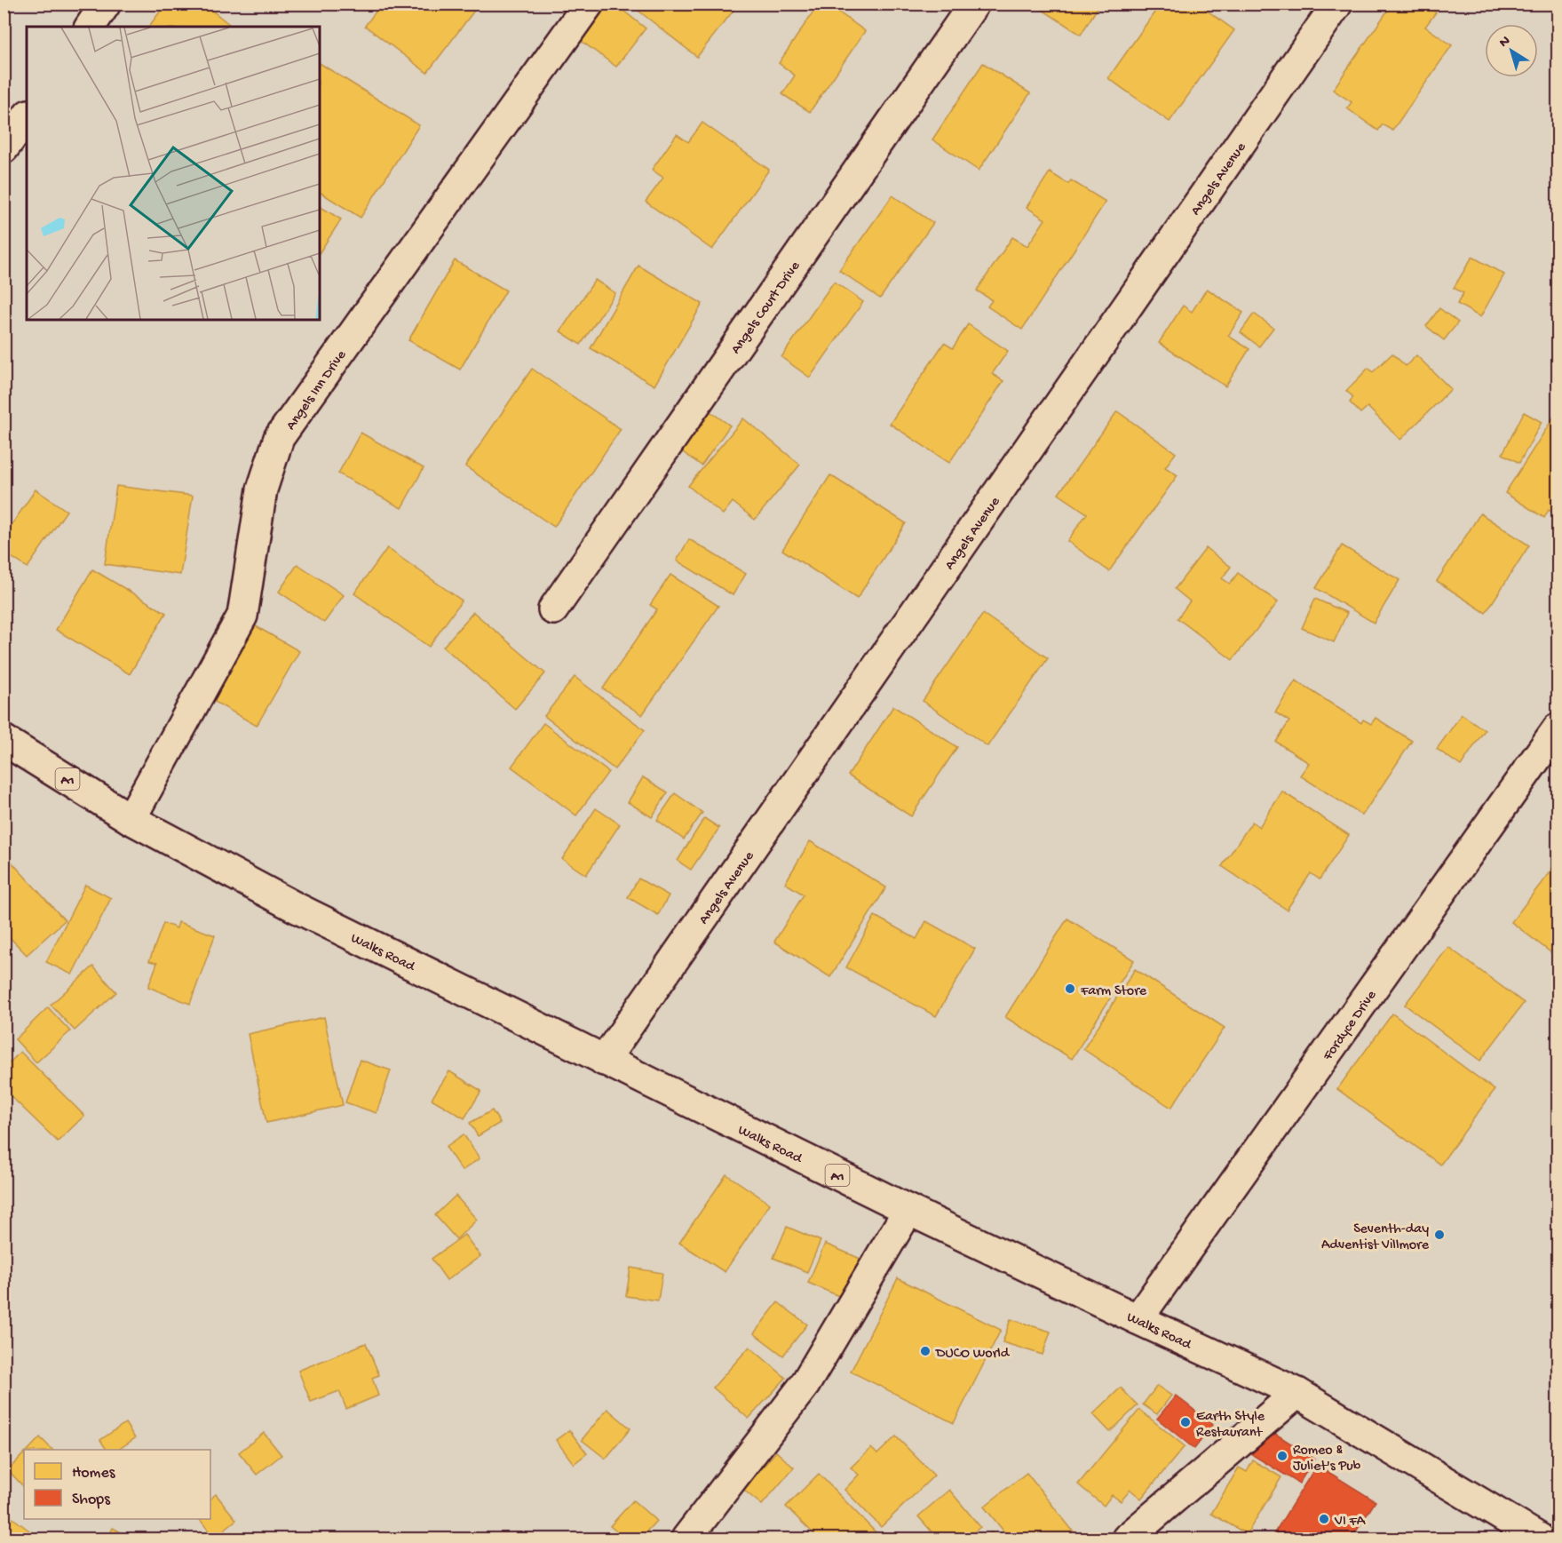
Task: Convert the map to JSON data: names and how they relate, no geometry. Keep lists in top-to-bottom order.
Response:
{
  "streets": {
    "street": [
      "Angels Avenue",
      "Angels Court Drive",
      "Angels Inn Drive",
      "A1",
      "Walks Road",
      "Fordyce Drive"
    ]
  },
  "crossings": [
    ["Angels Avenue", "Walks Road"],
    ["Angels Inn Drive", "Walks Road"],
    ["Walks Road", "Fordyce Drive"]
  ],
  "places": [
    "Farm Store",
    "Seventh-day Adventist Villmore",
    "DUCO World",
    "Earth Style Restaurant",
    "Romeo & Juliet's Pub",
    "VI FA"
  ],
  "legend": ["Homes", "Shops"],
  "north": "top left"
}
